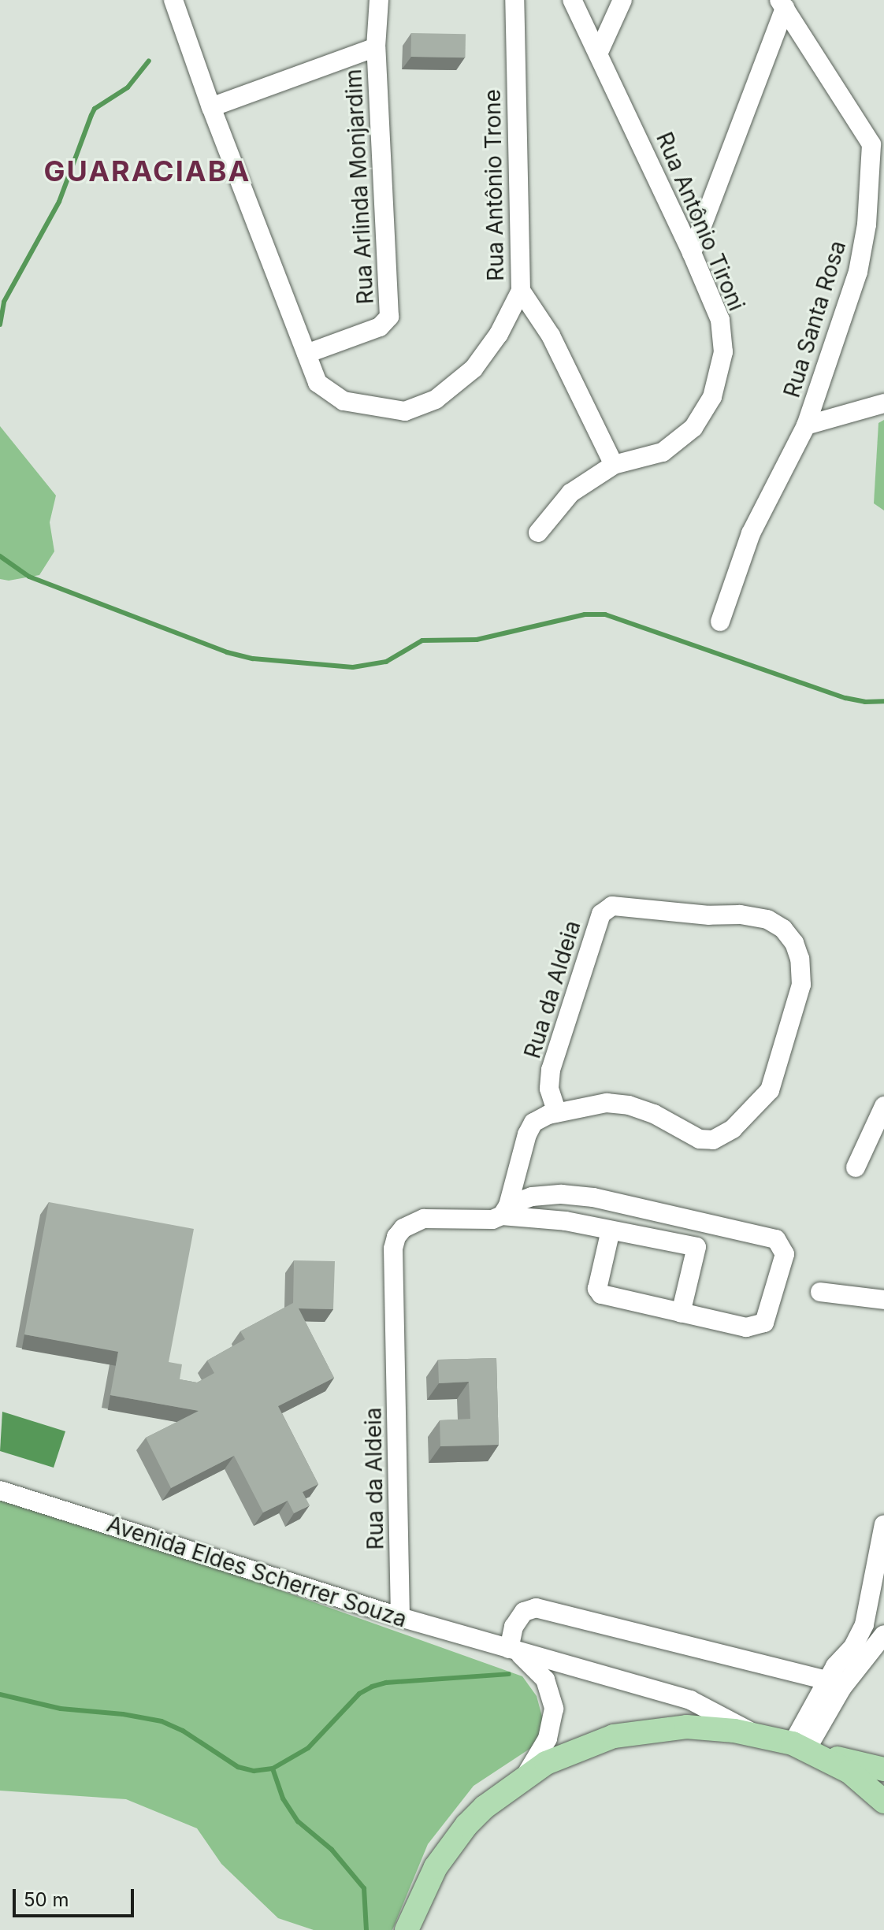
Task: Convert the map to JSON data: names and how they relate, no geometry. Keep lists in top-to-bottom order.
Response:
{
  "streets": {
    "street": [
      "Rua Antônio Trone",
      "Rua Arlinda Monjardim",
      "Rua Antônio Tironi",
      "Rua Santa Rosa",
      "Rua da Aldeia",
      "Avenida Eldes Scherrer Souza"
    ]
  },
  "crossings": [
    ["Rua Antônio Trone", "Rua Arlinda Monjardim"],
    ["Rua da Aldeia", "Avenida Eldes Scherrer Souza"]
  ],
  "districts": ["GUARACIABA"],
  "scale_bar": "50 m"
}
